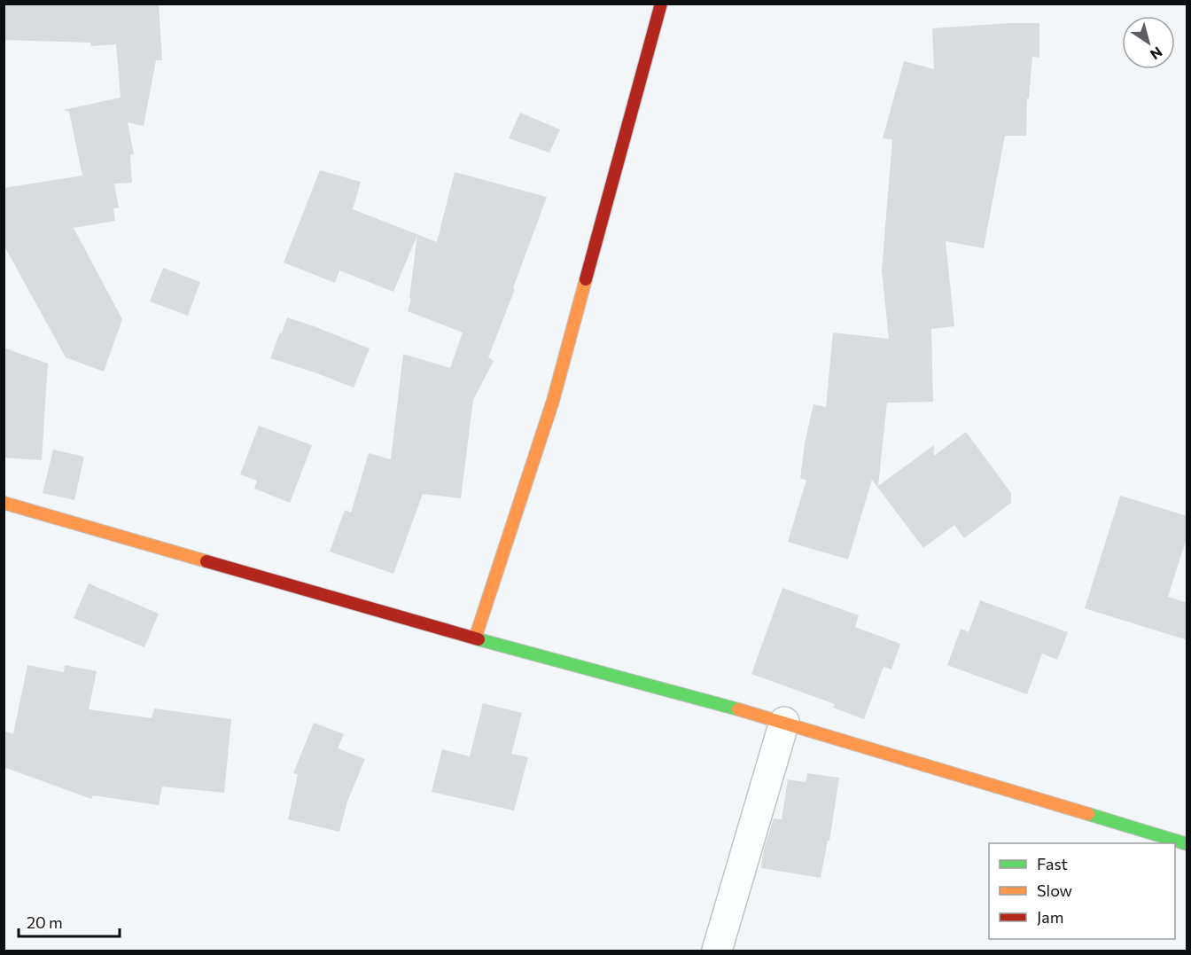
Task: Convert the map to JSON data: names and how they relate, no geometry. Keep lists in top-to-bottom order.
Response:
{
  "legend": ["Fast", "Slow", "Jam"],
  "scale_bar": "20 m",
  "north": "bottom right"
}
